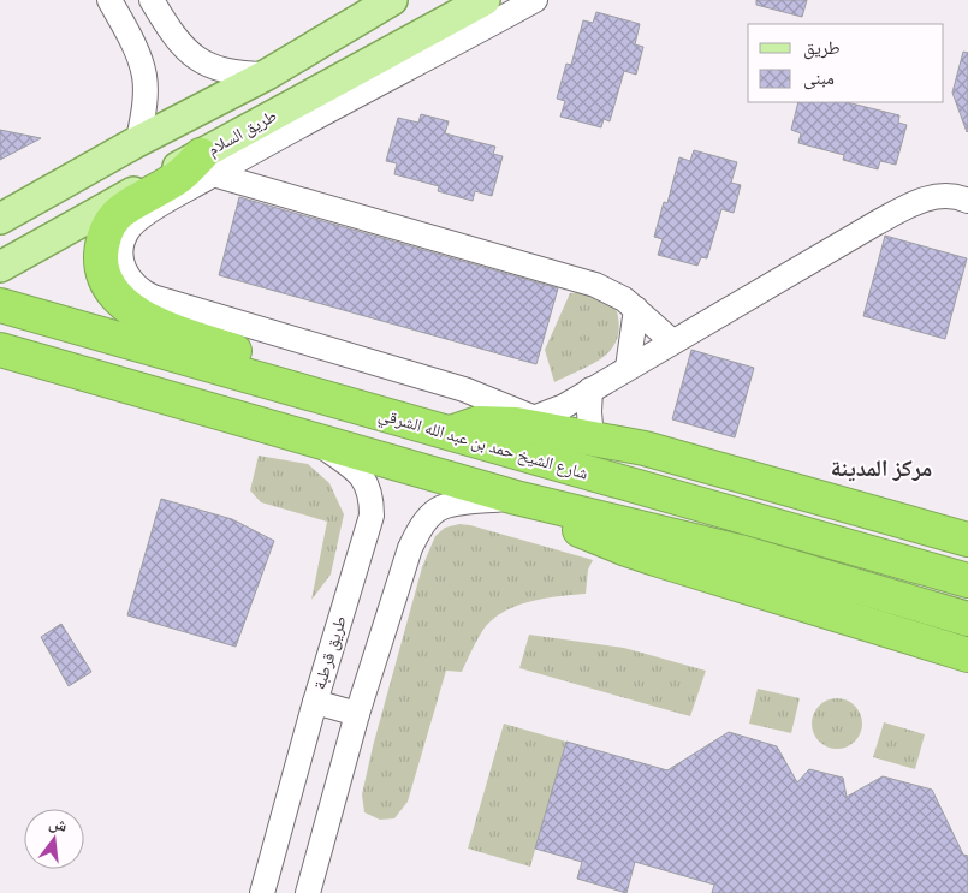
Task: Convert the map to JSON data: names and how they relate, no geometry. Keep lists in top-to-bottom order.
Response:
{
  "streets": {
    "highway": ["شارع الشيخ حمد بن عبد الله الشرقي"],
    "main road": ["طريق السلام"],
    "street": ["طريق قرطبة"]
  },
  "districts": ["مركز المدينة"],
  "legend": ["طريق", "مبنى"],
  "north": "top"
}
